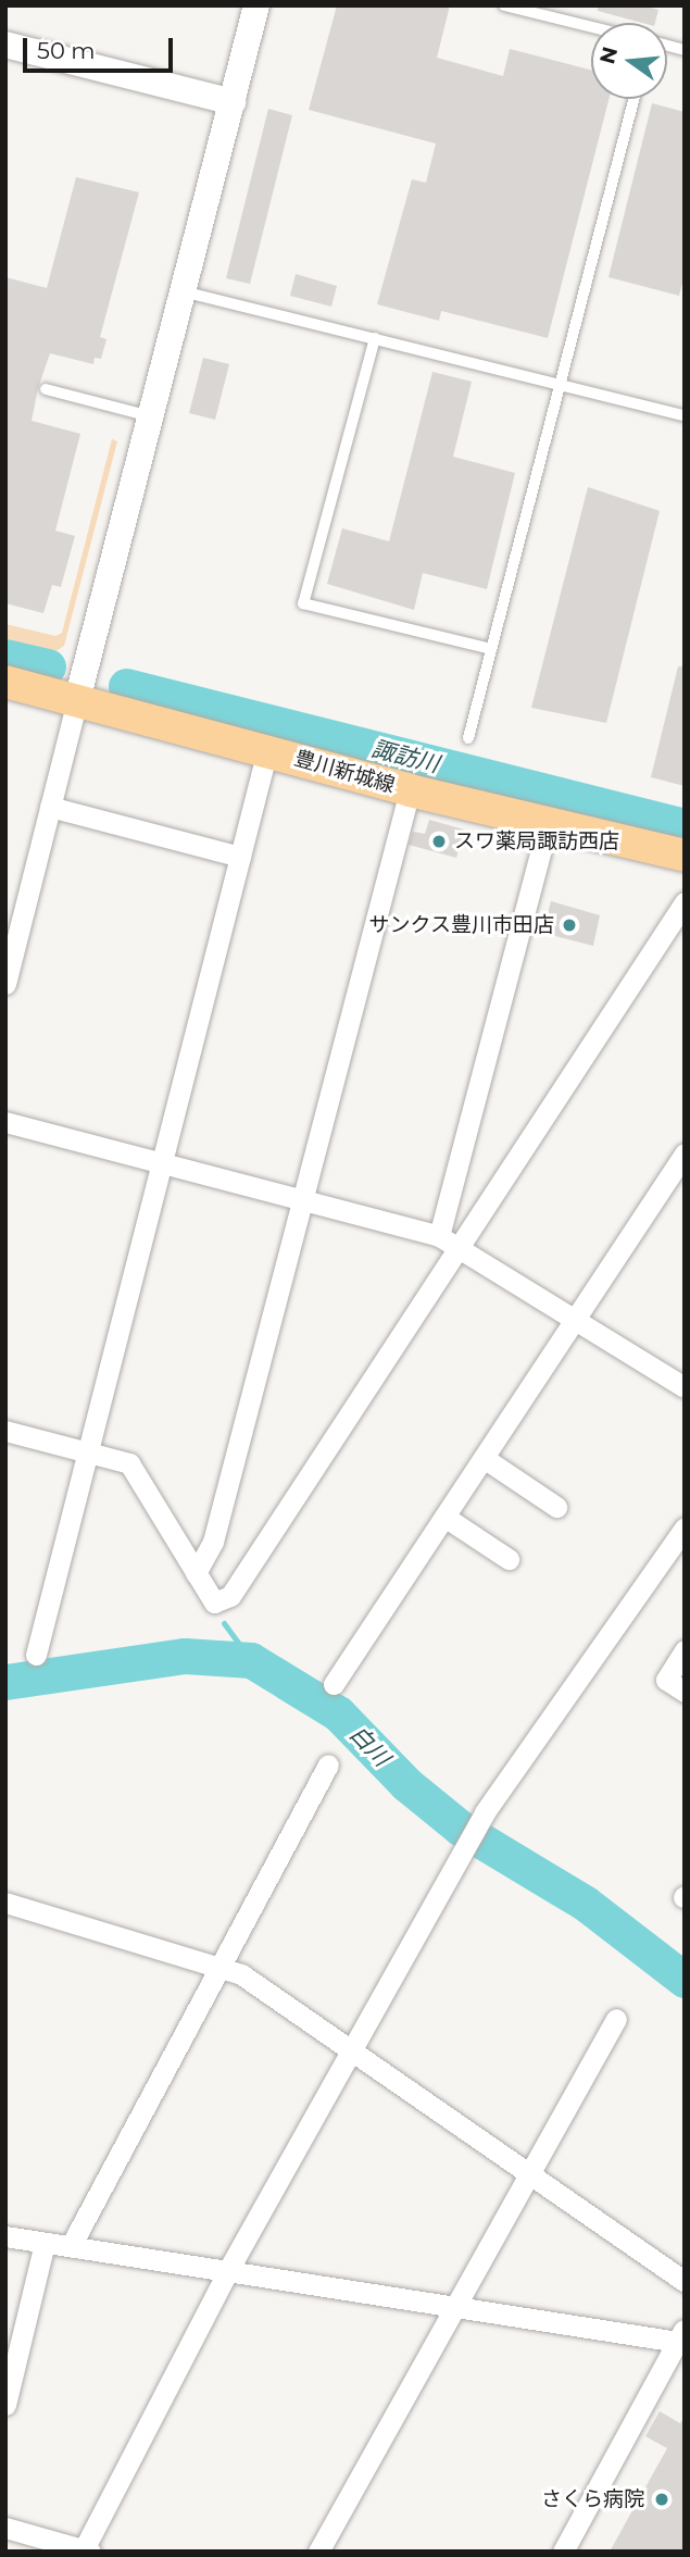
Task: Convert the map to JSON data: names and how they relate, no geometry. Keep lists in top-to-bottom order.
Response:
{
  "streets": {
    "main road": ["豊川新城線"]
  },
  "water": ["諏訪川", "白川"],
  "places": ["スワ薬局諏訪西店", "サンクス豊川市田店", "さくら病院"],
  "scale_bar": "50 m",
  "north": "left"
}
